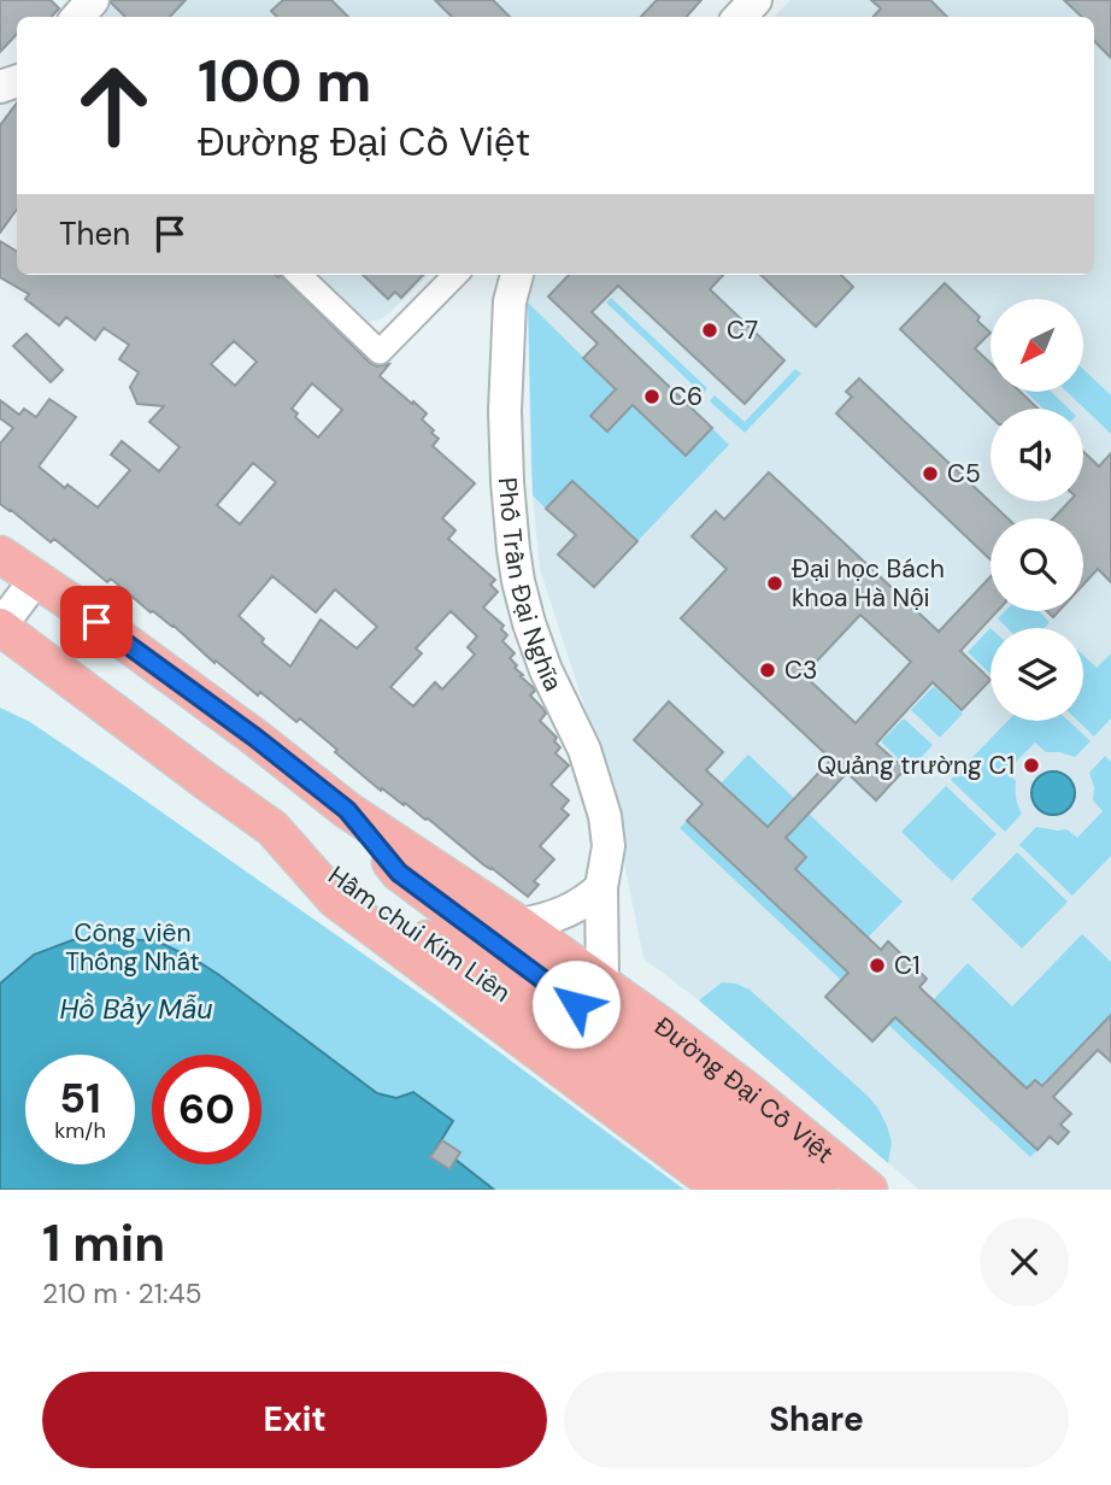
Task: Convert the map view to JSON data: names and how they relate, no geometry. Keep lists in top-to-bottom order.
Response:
{
  "streets": {
    "main road": ["Hầm chui Kim Liên", "Đường Đại Cồ Việt"],
    "street": ["Phố Trần Đại Nghĩa"]
  },
  "crossings": [
    ["Phố Trần Đại Nghĩa", "Đường Đại Cồ Việt"],
    ["Hầm chui Kim Liên", "Đường Đại Cồ Việt"]
  ],
  "water": ["Hồ Bảy Mẫu"],
  "parks": ["Công viên Thống Nhất"],
  "places": [
    "C7",
    "C6",
    "C5",
    "Đại học Bách khoa Hà Nội",
    "C3",
    "Quảng trường C1",
    "C1"
  ],
  "north": "bottom left",
  "page": {
    "turn": ["100 m", "Đường Đại Cồ Việt"],
    "then": "Then",
    "speed": "51 km/h",
    "limit": "60",
    "heading": ["1 min", "210 m · 21:45"],
    "buttons": ["Exit", "Share"]
  }
}
